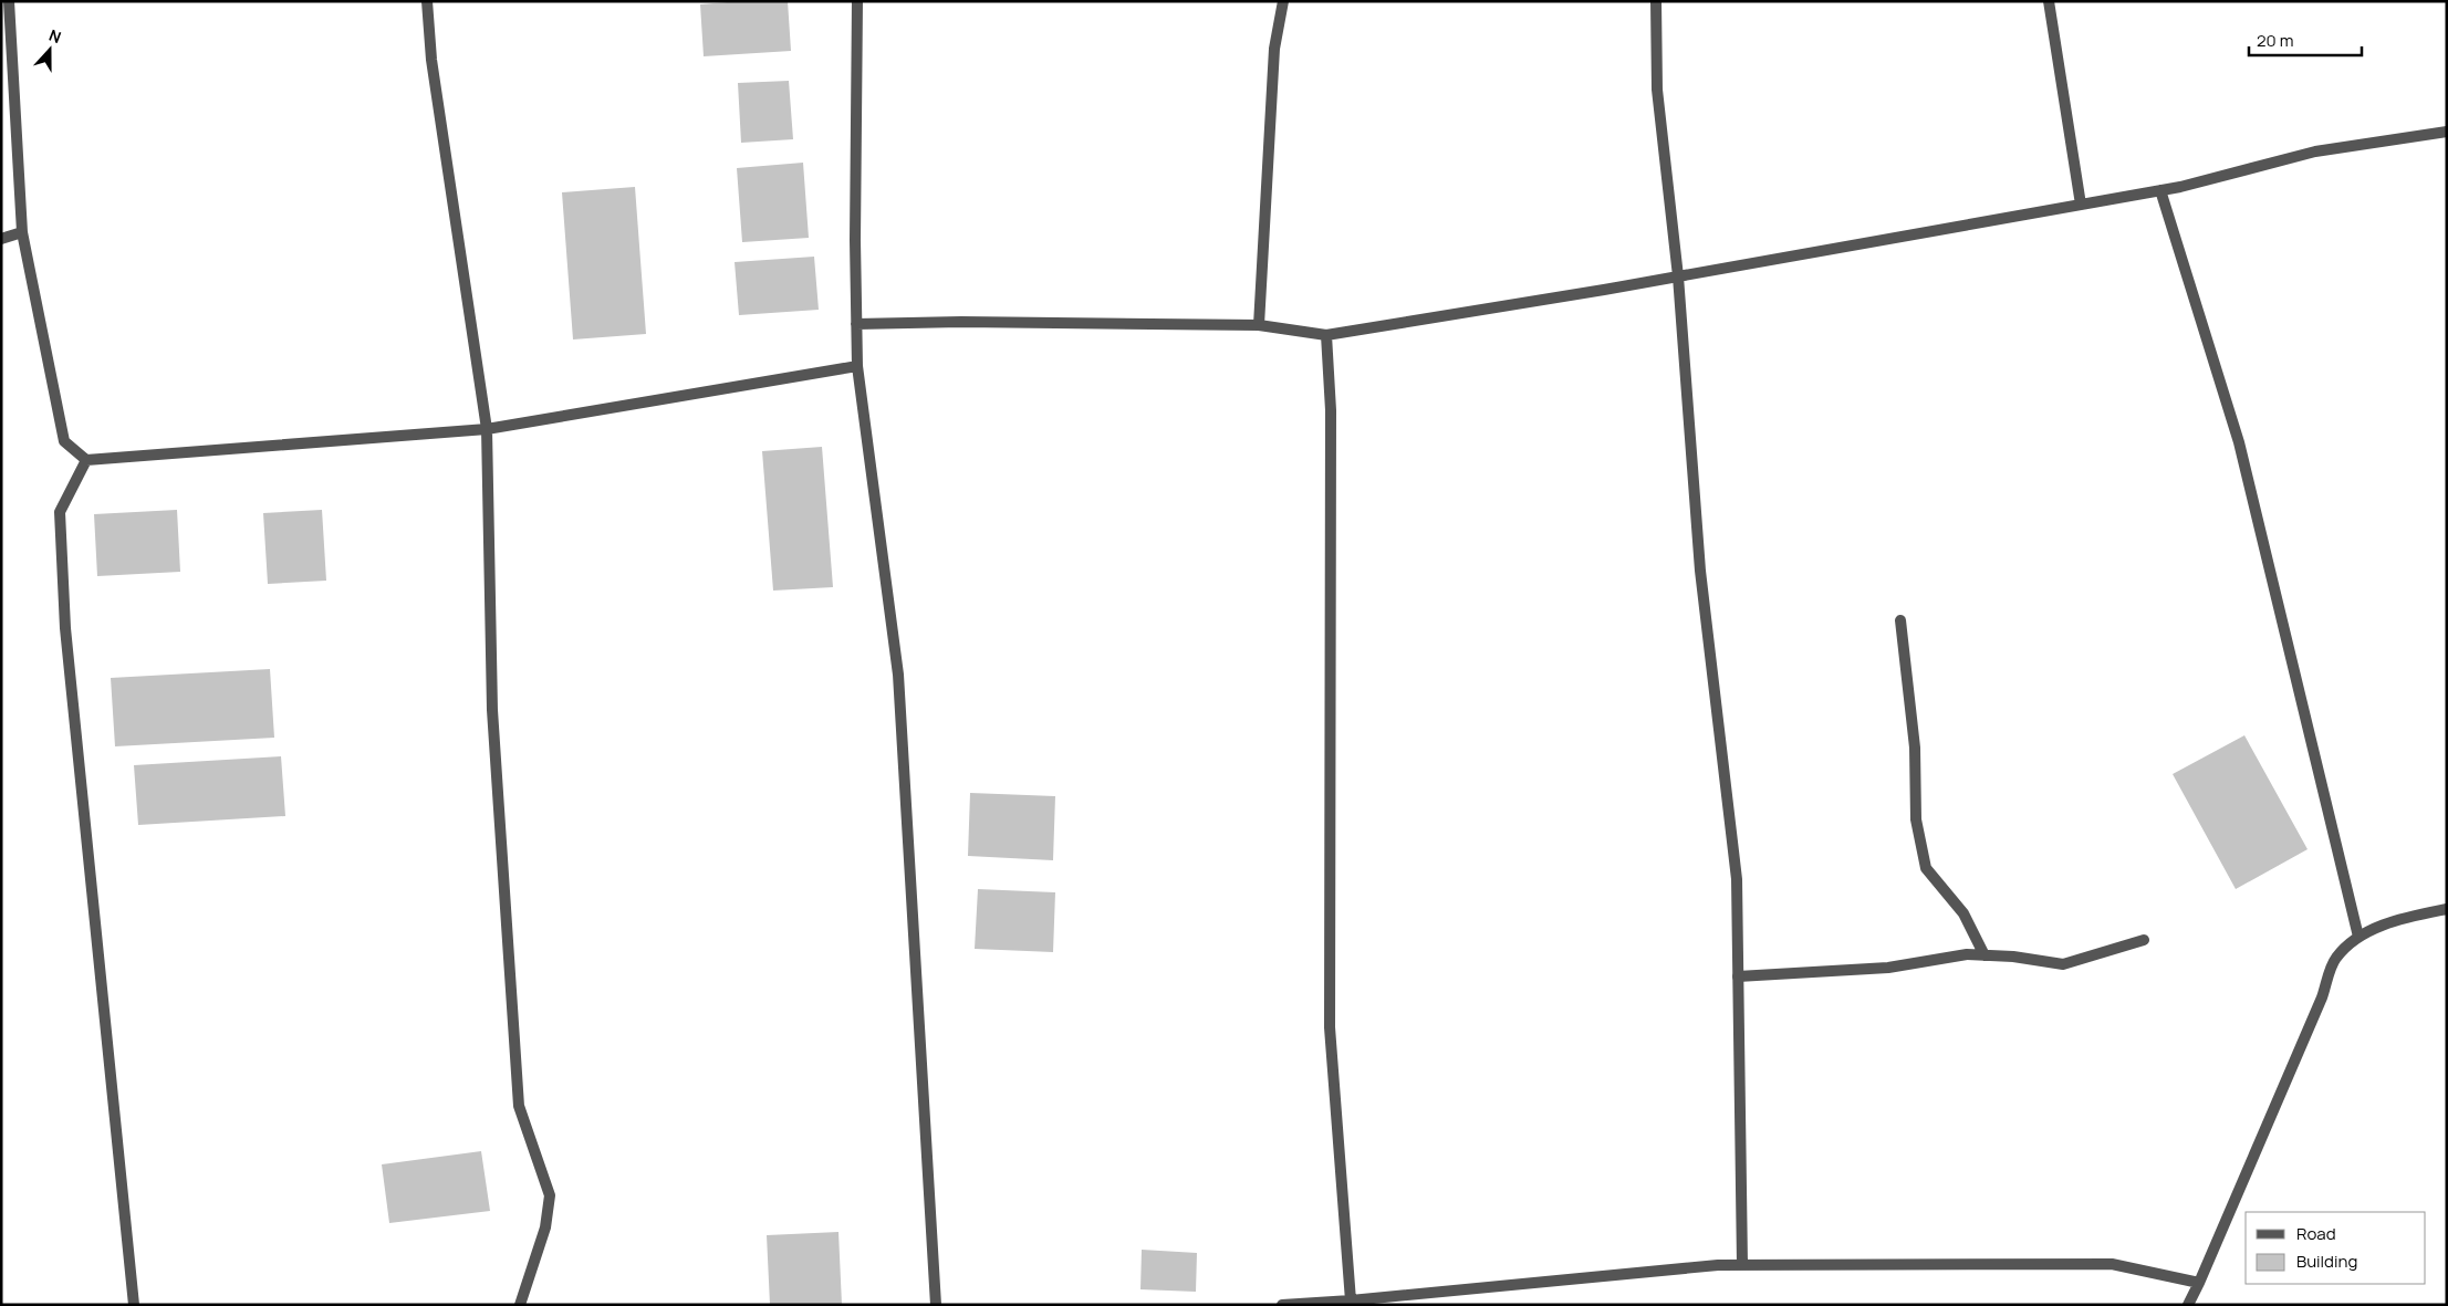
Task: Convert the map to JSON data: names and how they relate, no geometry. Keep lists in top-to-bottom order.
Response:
{
  "legend": ["Road", "Building"],
  "scale_bar": "20 m",
  "north": "top"
}
